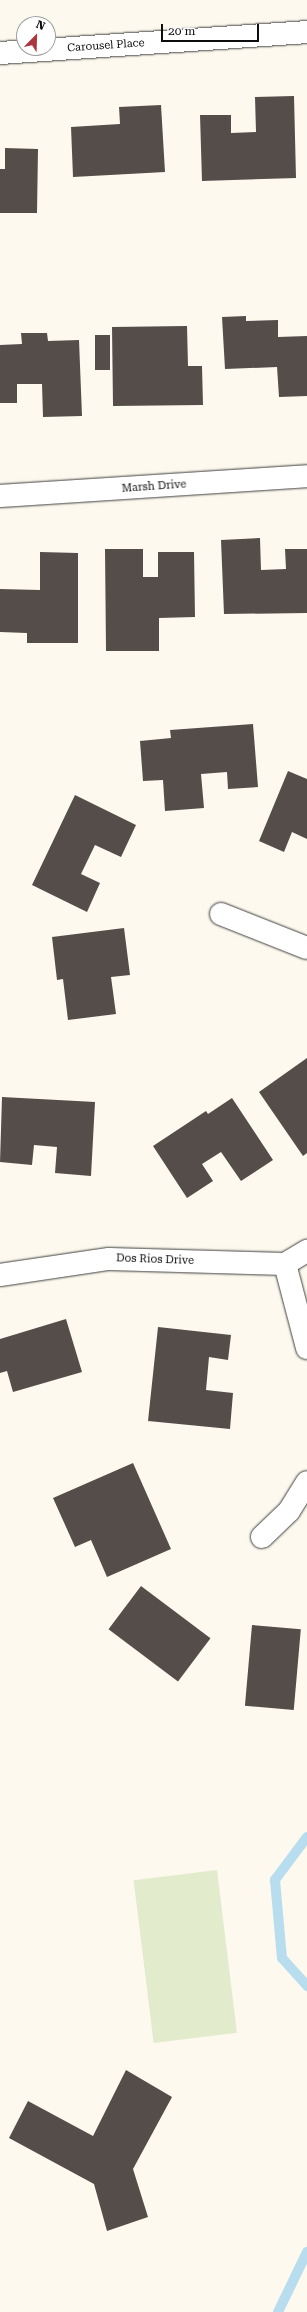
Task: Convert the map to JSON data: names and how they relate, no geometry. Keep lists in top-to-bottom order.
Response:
{
  "streets": {
    "street": ["Carousel Place", "Marsh Drive", "Dos Rios Drive"]
  },
  "scale_bar": "20 m",
  "north": "top right"
}
